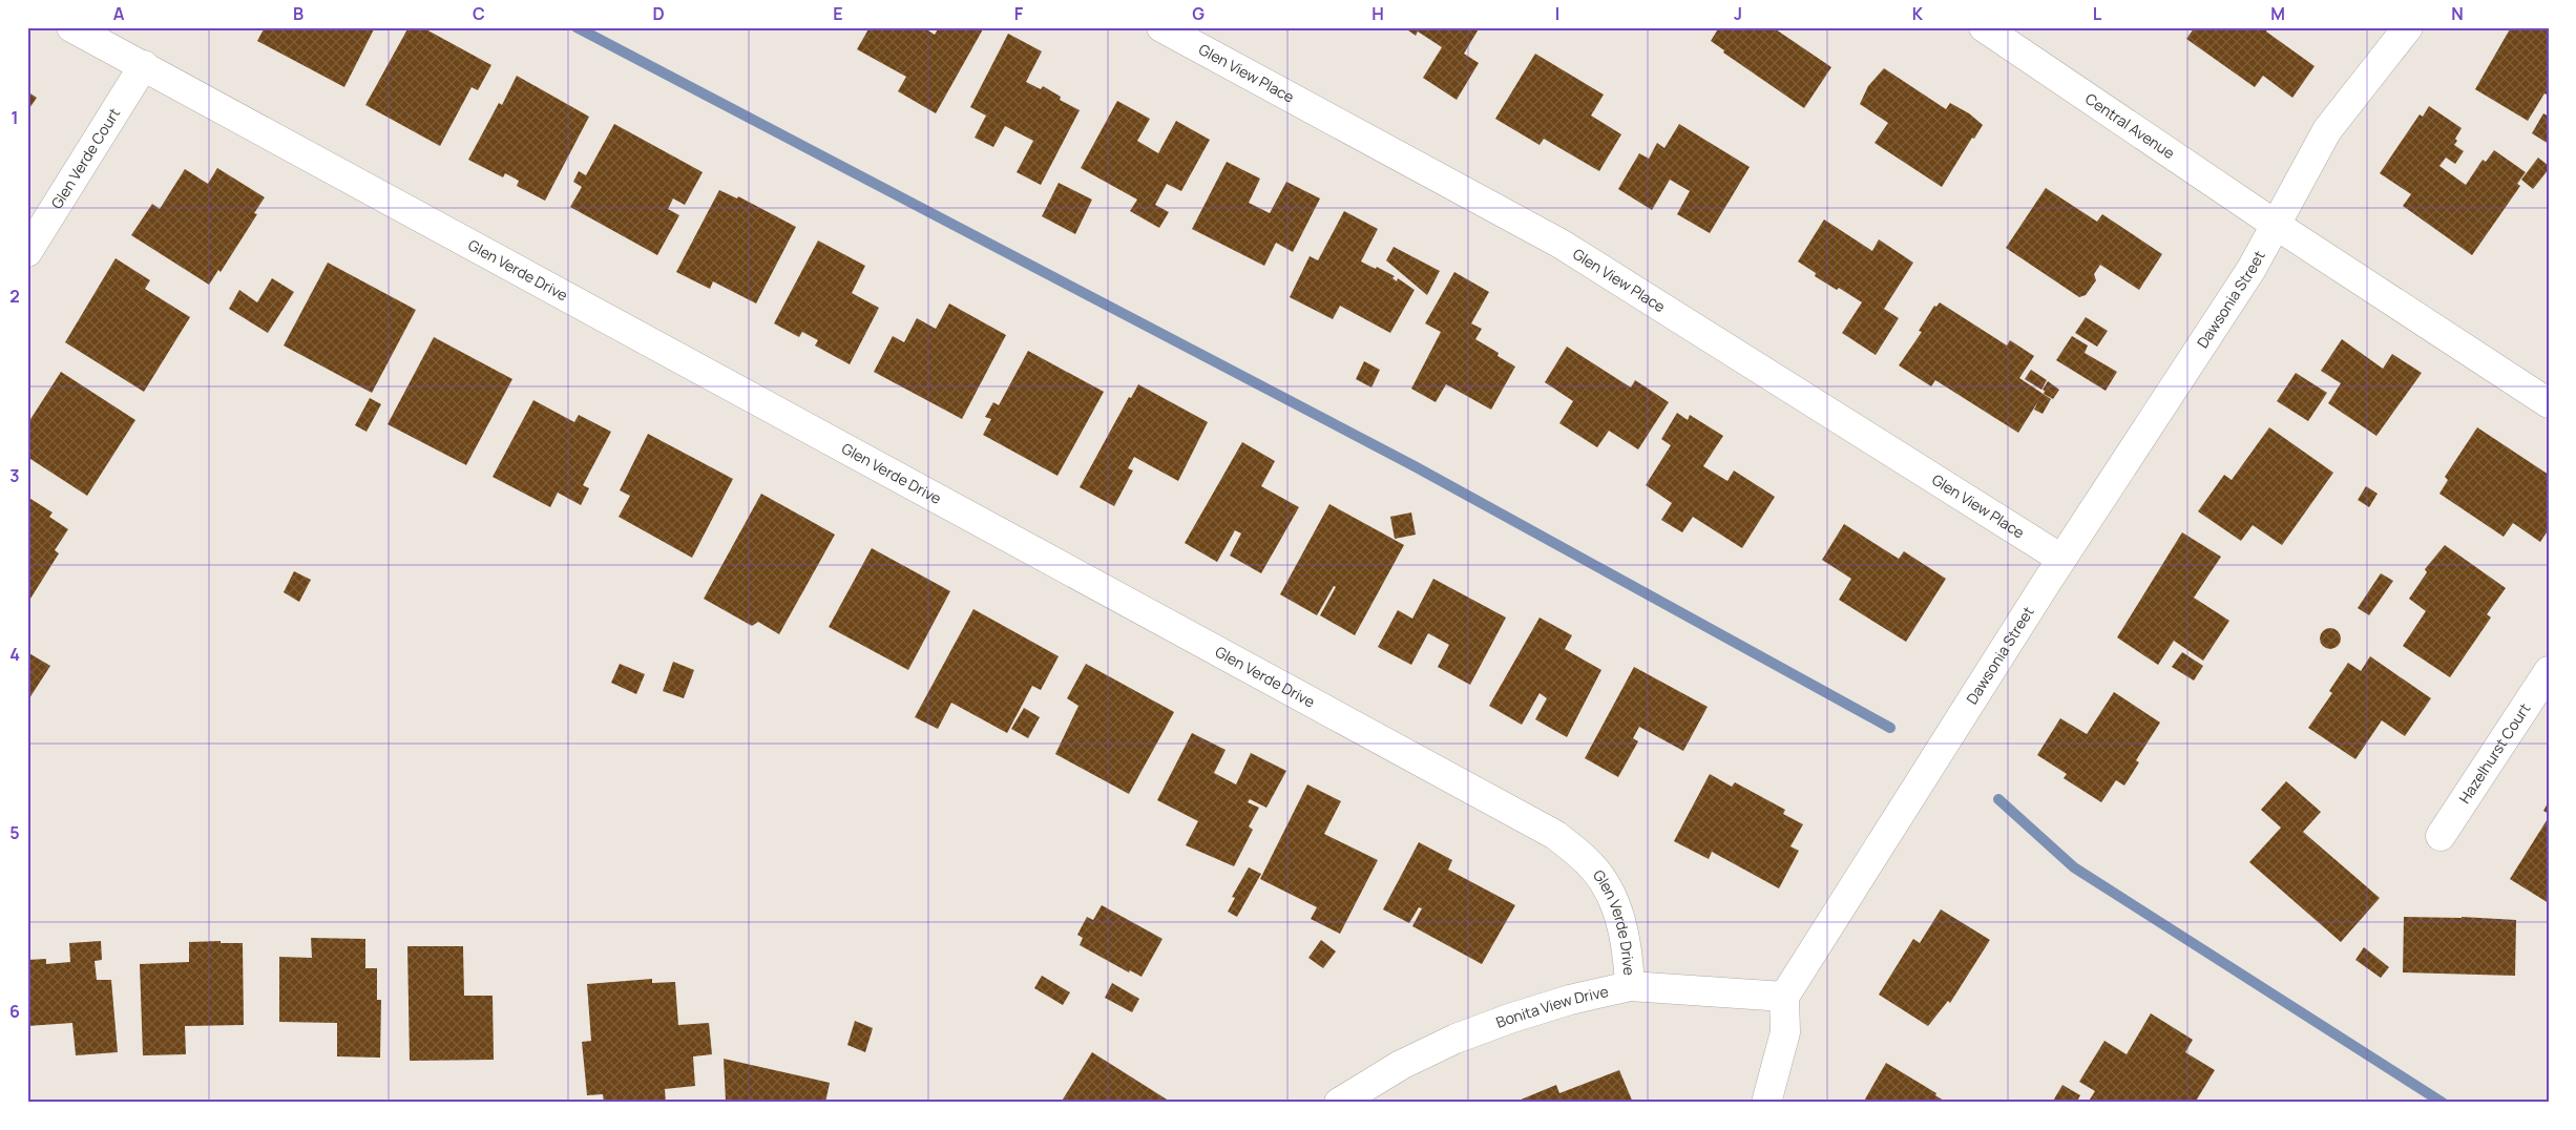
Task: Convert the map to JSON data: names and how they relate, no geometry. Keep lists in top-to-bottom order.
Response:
{
  "streets": {
    "street": [
      "Glen View Place",
      "Central Avenue",
      "Glen Verde Court",
      "Glen Verde Drive",
      "Dawsonia Street",
      "Hazelhurst Court",
      "Bonita View Drive"
    ]
  },
  "crossings": [
    ["Glen View Place", "Dawsonia Street"],
    ["Central Avenue", "Dawsonia Street"],
    ["Glen Verde Court", "Glen Verde Drive"],
    ["Glen Verde Drive", "Bonita View Drive"],
    ["Dawsonia Street", "Bonita View Drive"]
  ],
  "grid": {
    "columns": [
      "A",
      "B",
      "C",
      "D",
      "E",
      "F",
      "G",
      "H",
      "I",
      "J",
      "K",
      "L",
      "M",
      "N"
    ],
    "rows": [
      "1",
      "2",
      "3",
      "4",
      "5",
      "6"
    ]
  }
}
